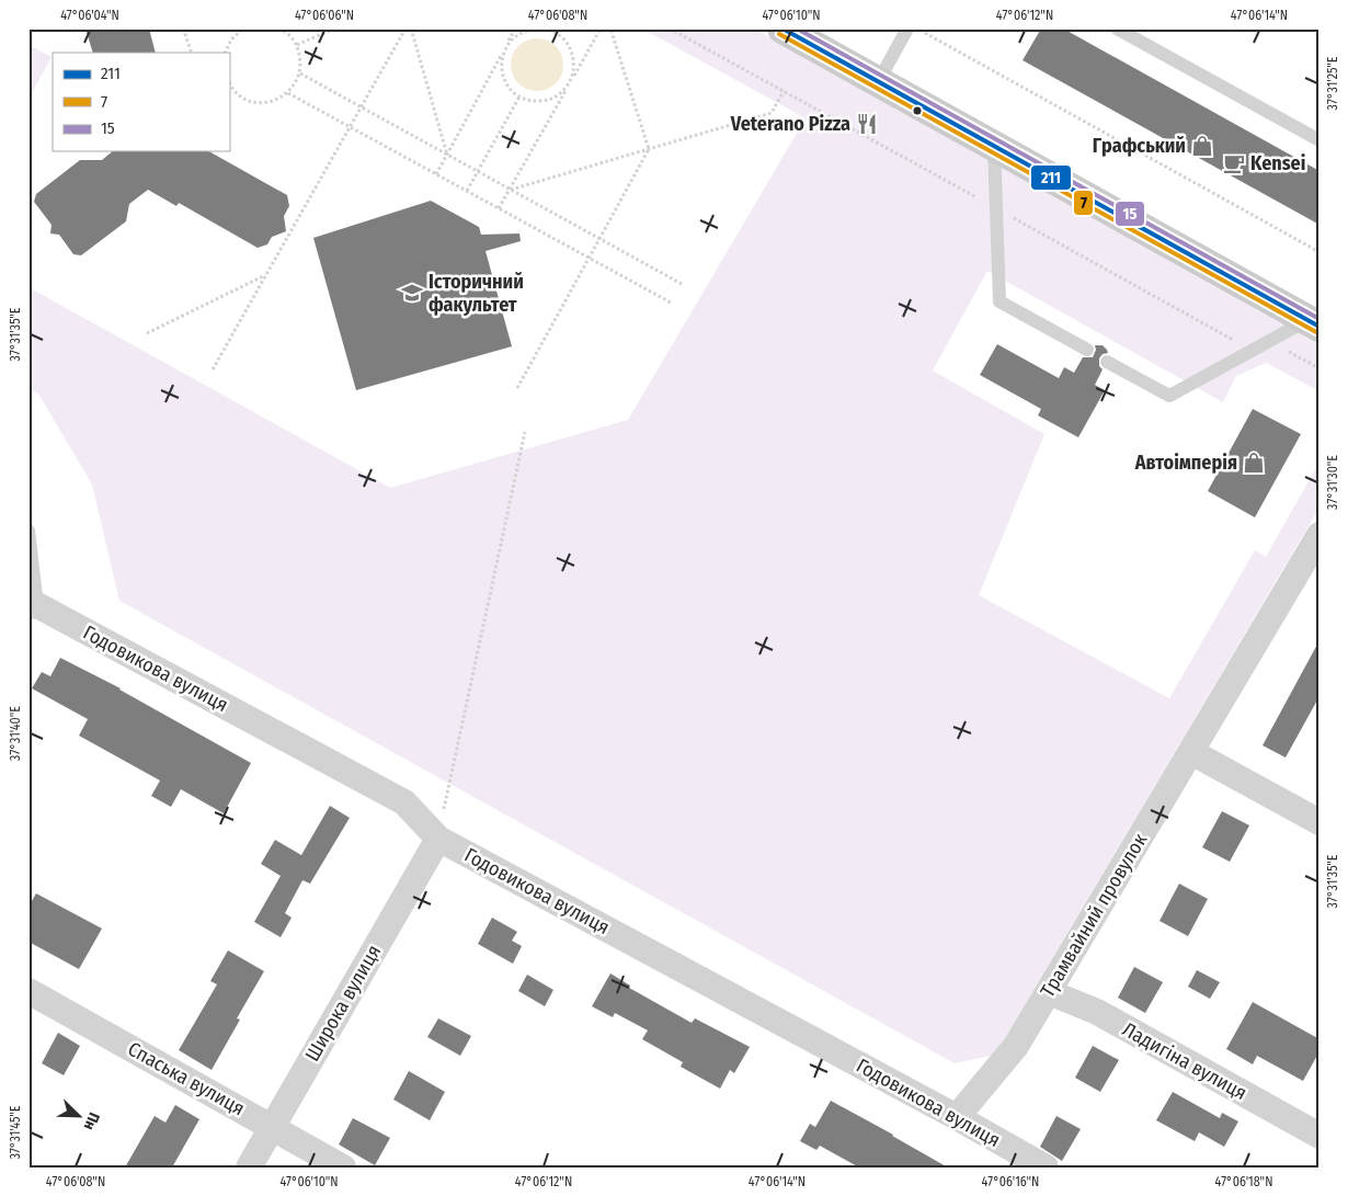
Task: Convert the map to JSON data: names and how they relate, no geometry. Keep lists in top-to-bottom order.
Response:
{
  "streets": {
    "street": [
      "Годовикова вулиця",
      "Трамвайний провулок",
      "Широка вулиця",
      "Ладигіна вулиця",
      "Спаська вулиця"
    ]
  },
  "crossings": [
    ["Годовикова вулиця", "Трамвайний провулок"],
    ["Годовикова вулиця", "Широка вулиця"],
    ["Трамвайний провулок", "Ладигіна вулиця"],
    ["Широка вулиця", "Спаська вулиця"]
  ],
  "places": {
    "restaurant": ["Veterano Pizza"],
    "shop": ["Графський", "Автоімперія"],
    "cafe": ["Kensei"],
    "school or university": ["Історичний факультет"]
  },
  "lines": ["transit line 211", "transit line 15", "transit line 7"],
  "legend": ["211", "7", "15"],
  "north": "bottom right",
  "coordinates": [
    "47°06'04\"N",
    "47°06'06\"N",
    "47°06'08\"N",
    "47°06'10\"N",
    "47°06'12\"N",
    "47°06'14\"N",
    "37°31'25\"E",
    "37°31'35\"E",
    "37°31'30\"E",
    "37°31'40\"E",
    "37°31'45\"E",
    "47°06'16\"N",
    "47°06'18\"N"
  ]
}
